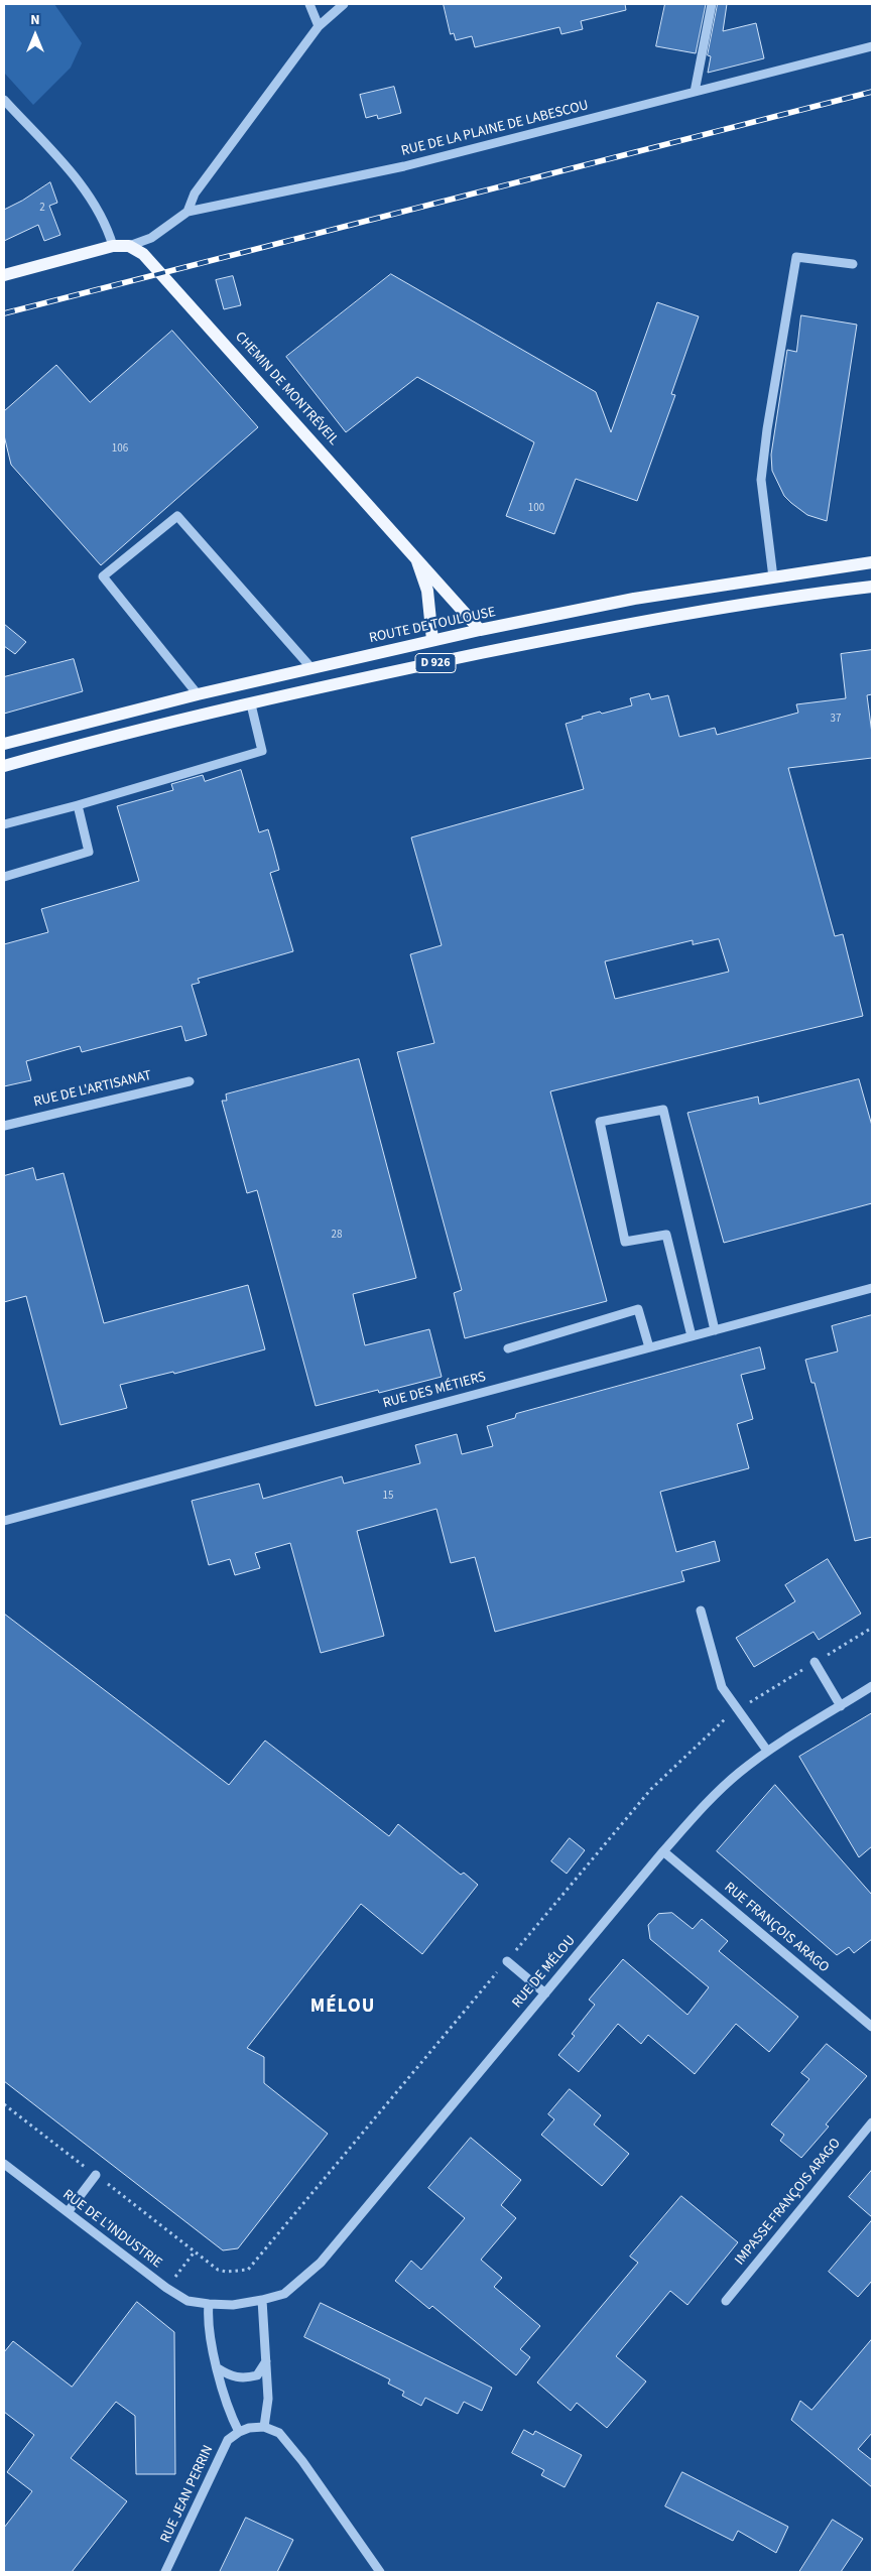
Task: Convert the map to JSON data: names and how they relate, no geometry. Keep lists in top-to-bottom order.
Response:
{
  "streets": {
    "main road": ["CHEMIN DE MONTRÉVEIL", "ROUTE DE TOULOUSE", "D 926"],
    "street": [
      "RUE DE LA PLAINE DE LABESCOU",
      "RUE DE L'ARTISANAT",
      "RUE DES MÉTIERS",
      "RUE FRANÇOIS ARAGO",
      "RUE DE MÉLOU",
      "IMPASSE FRANÇOIS ARAGO",
      "RUE DE L'INDUSTRIE",
      "RUE JEAN PERRIN"
    ]
  },
  "crossings": [
    ["RUE DE LA PLAINE DE LABESCOU", "CHEMIN DE MONTRÉVEIL"],
    ["CHEMIN DE MONTRÉVEIL", "ROUTE DE TOULOUSE"],
    ["RUE FRANÇOIS ARAGO", "RUE DE MÉLOU"],
    ["RUE DE MÉLOU", "RUE DE L'INDUSTRIE"]
  ],
  "districts": ["MÉLOU"],
  "house_numbers": [
    "2",
    "106",
    "100",
    "37",
    "28",
    "15"
  ],
  "north": "top"
}
